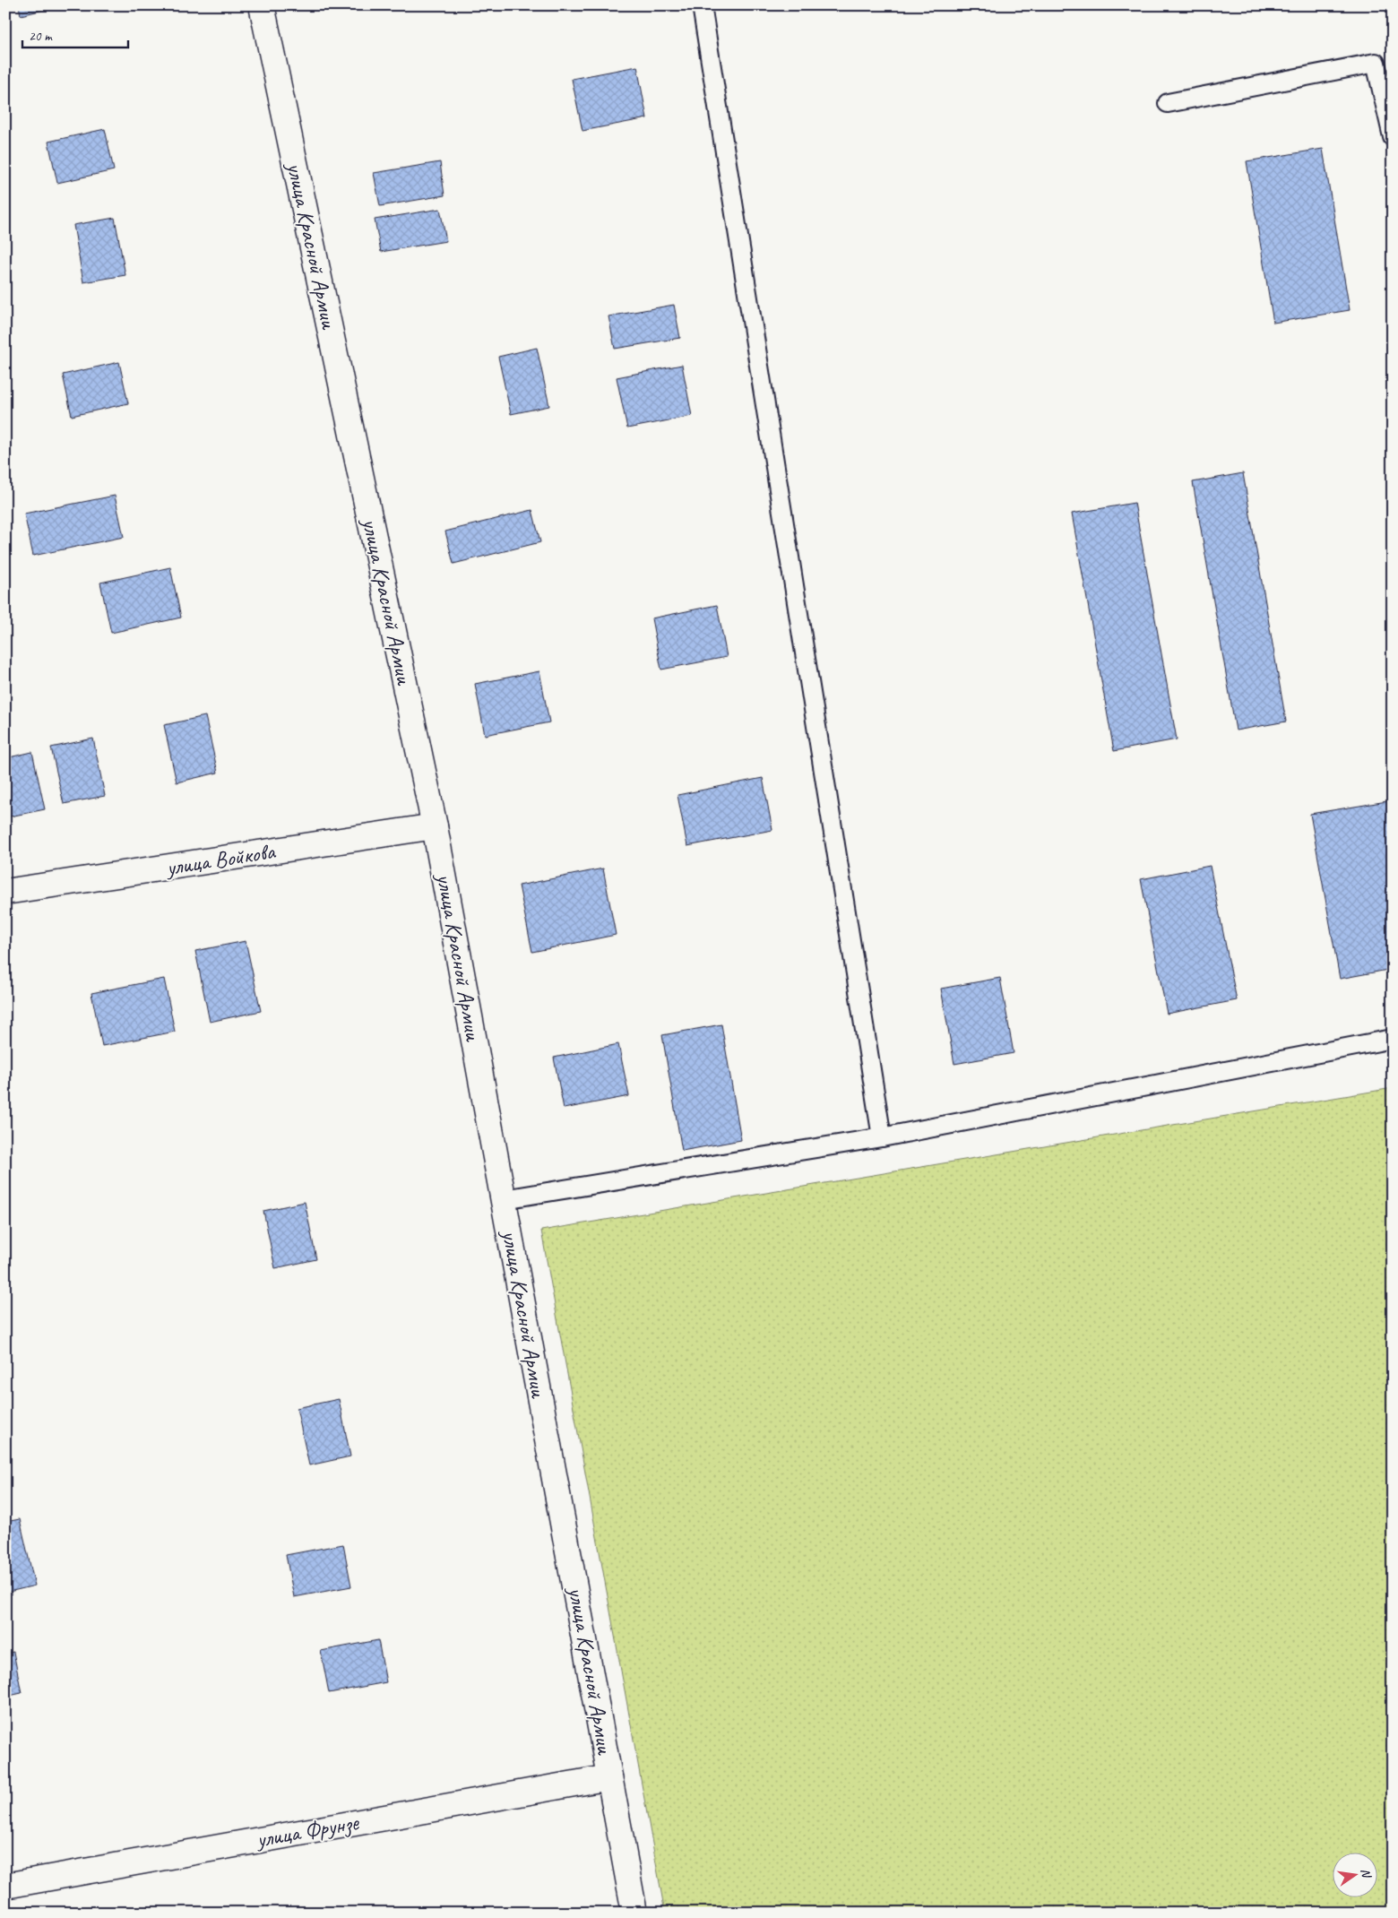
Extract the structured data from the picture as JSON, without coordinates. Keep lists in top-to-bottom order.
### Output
{
  "streets": {
    "street": ["улица Красной Армии", "улица Войкова", "улица Фрунзе"]
  },
  "crossings": [
    ["улица Красной Армии", "улица Войкова"],
    ["улица Красной Армии", "улица Фрунзе"]
  ],
  "scale_bar": "20 m",
  "north": "right"
}
